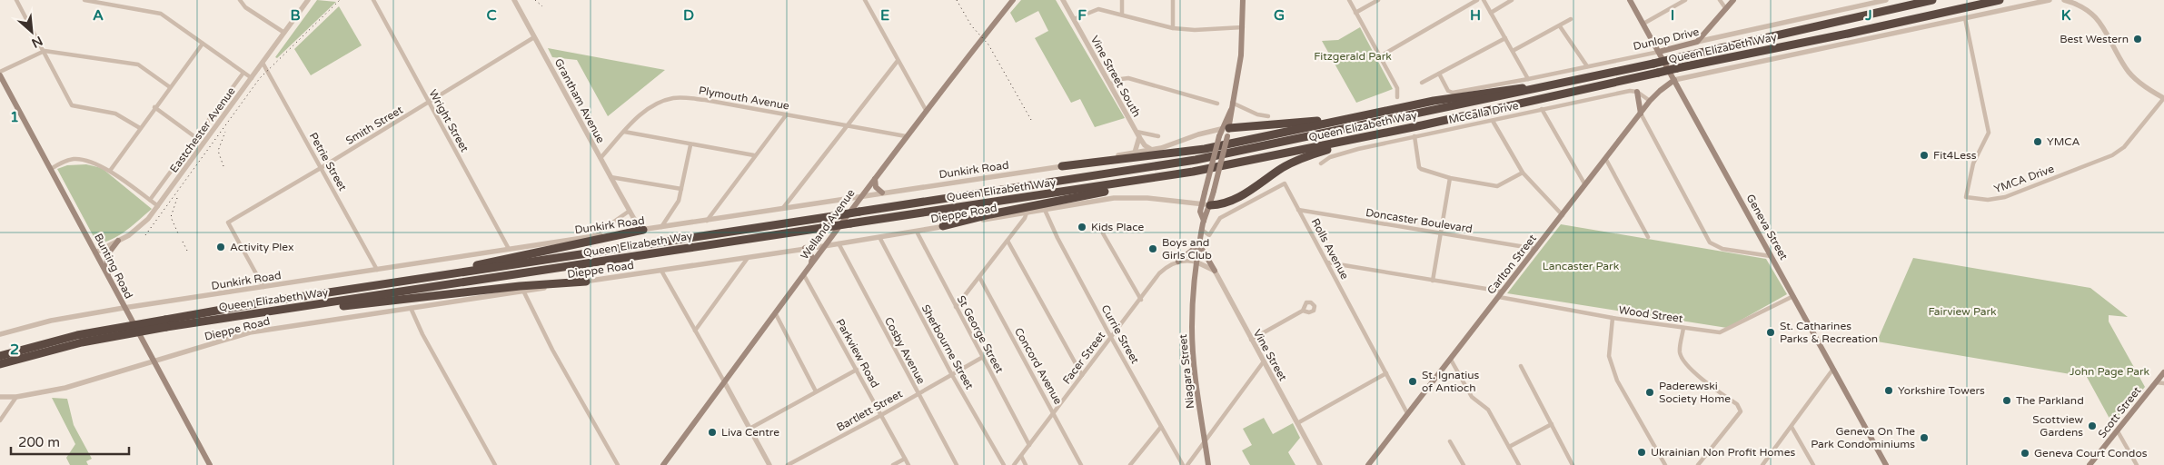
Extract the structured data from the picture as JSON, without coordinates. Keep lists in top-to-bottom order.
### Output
{
  "streets": {
    "highway": ["Queen Elizabeth Way"],
    "main road": [
      "Dunlop Drive",
      "Welland Avenue",
      "Geneva Street",
      "Carlton Street",
      "Bunting Road",
      "Niagara Street",
      "Scott Street"
    ],
    "street": [
      "Vine Street South",
      "Plymouth Avenue",
      "Grantham Avenue",
      "McCalla Drive",
      "Wright Street",
      "Smith Street",
      "Eastchester Avenue",
      "Petrie Street",
      "Dunkirk Road",
      "YMCA Drive",
      "Dieppe Road",
      "Doncaster Boulevard",
      "Rolls Avenue",
      "Wood Street",
      "St George Street",
      "Currie Street",
      "Sherbourne Street",
      "Cosby Avenue",
      "Parkview Road",
      "Vine Street",
      "Facer Street",
      "Concord Avenue",
      "Bartlett Street"
    ]
  },
  "crossings": [
    ["Dunlop Drive", "Geneva Street"],
    ["Vine Street South", "Dunkirk Road"],
    ["Plymouth Avenue", "Grantham Avenue"],
    ["Plymouth Avenue", "Welland Avenue"],
    ["Grantham Avenue", "Smith Street"],
    ["Grantham Avenue", "Dunkirk Road"],
    ["Wright Street", "Smith Street"],
    ["Wright Street", "Dunkirk Road"],
    ["Smith Street", "Petrie Street"],
    ["Smith Street", "Dunkirk Road"],
    ["Eastchester Avenue", "Petrie Street"],
    ["Eastchester Avenue", "Bunting Road"],
    ["Petrie Street", "Dunkirk Road"],
    ["Dunkirk Road", "Welland Avenue"],
    ["Dunkirk Road", "Bunting Road"],
    ["Dunkirk Road", "Niagara Street"],
    ["Dieppe Road", "Welland Avenue"],
    ["Dieppe Road", "Bunting Road"],
    ["Dieppe Road", "St George Street"],
    ["Dieppe Road", "Currie Street"],
    ["Dieppe Road", "Sherbourne Street"],
    ["Dieppe Road", "Cosby Avenue"],
    ["Dieppe Road", "Niagara Street"],
    ["Doncaster Boulevard", "Rolls Avenue"],
    ["Doncaster Boulevard", "Carlton Street"],
    ["Welland Avenue", "Parkview Road"],
    ["Geneva Street", "Carlton Street"],
    ["Geneva Street", "Wood Street"],
    ["Rolls Avenue", "Carlton Street"],
    ["Rolls Avenue", "Niagara Street"],
    ["Carlton Street", "Wood Street"],
    ["St George Street", "Facer Street"],
    ["St George Street", "Bartlett Street"],
    ["Currie Street", "Facer Street"],
    ["Sherbourne Street", "Bartlett Street"],
    ["Cosby Avenue", "Bartlett Street"],
    ["Parkview Road", "Bartlett Street"],
    ["Facer Street", "Concord Avenue"]
  ],
  "parks": [
    "Fitzgerald Park",
    "Lancaster Park",
    "Fairview Park",
    "John Page Park"
  ],
  "places": [
    "Best Western",
    "YMCA",
    "Fit4Less",
    "Kids Place",
    "Activity Plex",
    "Boys and Girls Club",
    "St. Catharines Parks & Recreation",
    "St. Ignatius of Antioch",
    "Yorkshire Towers",
    "Paderewski Society Home",
    "The Parkland",
    "Scottview Gardens",
    "Liva Centre",
    "Geneva On The Park Condominiums",
    "Ukrainian Non Profit Homes",
    "Geneva Court Condos"
  ],
  "scale_bar": "200 m",
  "north": "bottom right",
  "grid": {
    "columns": [
      "A",
      "B",
      "C",
      "D",
      "E",
      "F",
      "G",
      "H",
      "I",
      "J",
      "K"
    ],
    "rows": ["1", "2"]
  }
}
